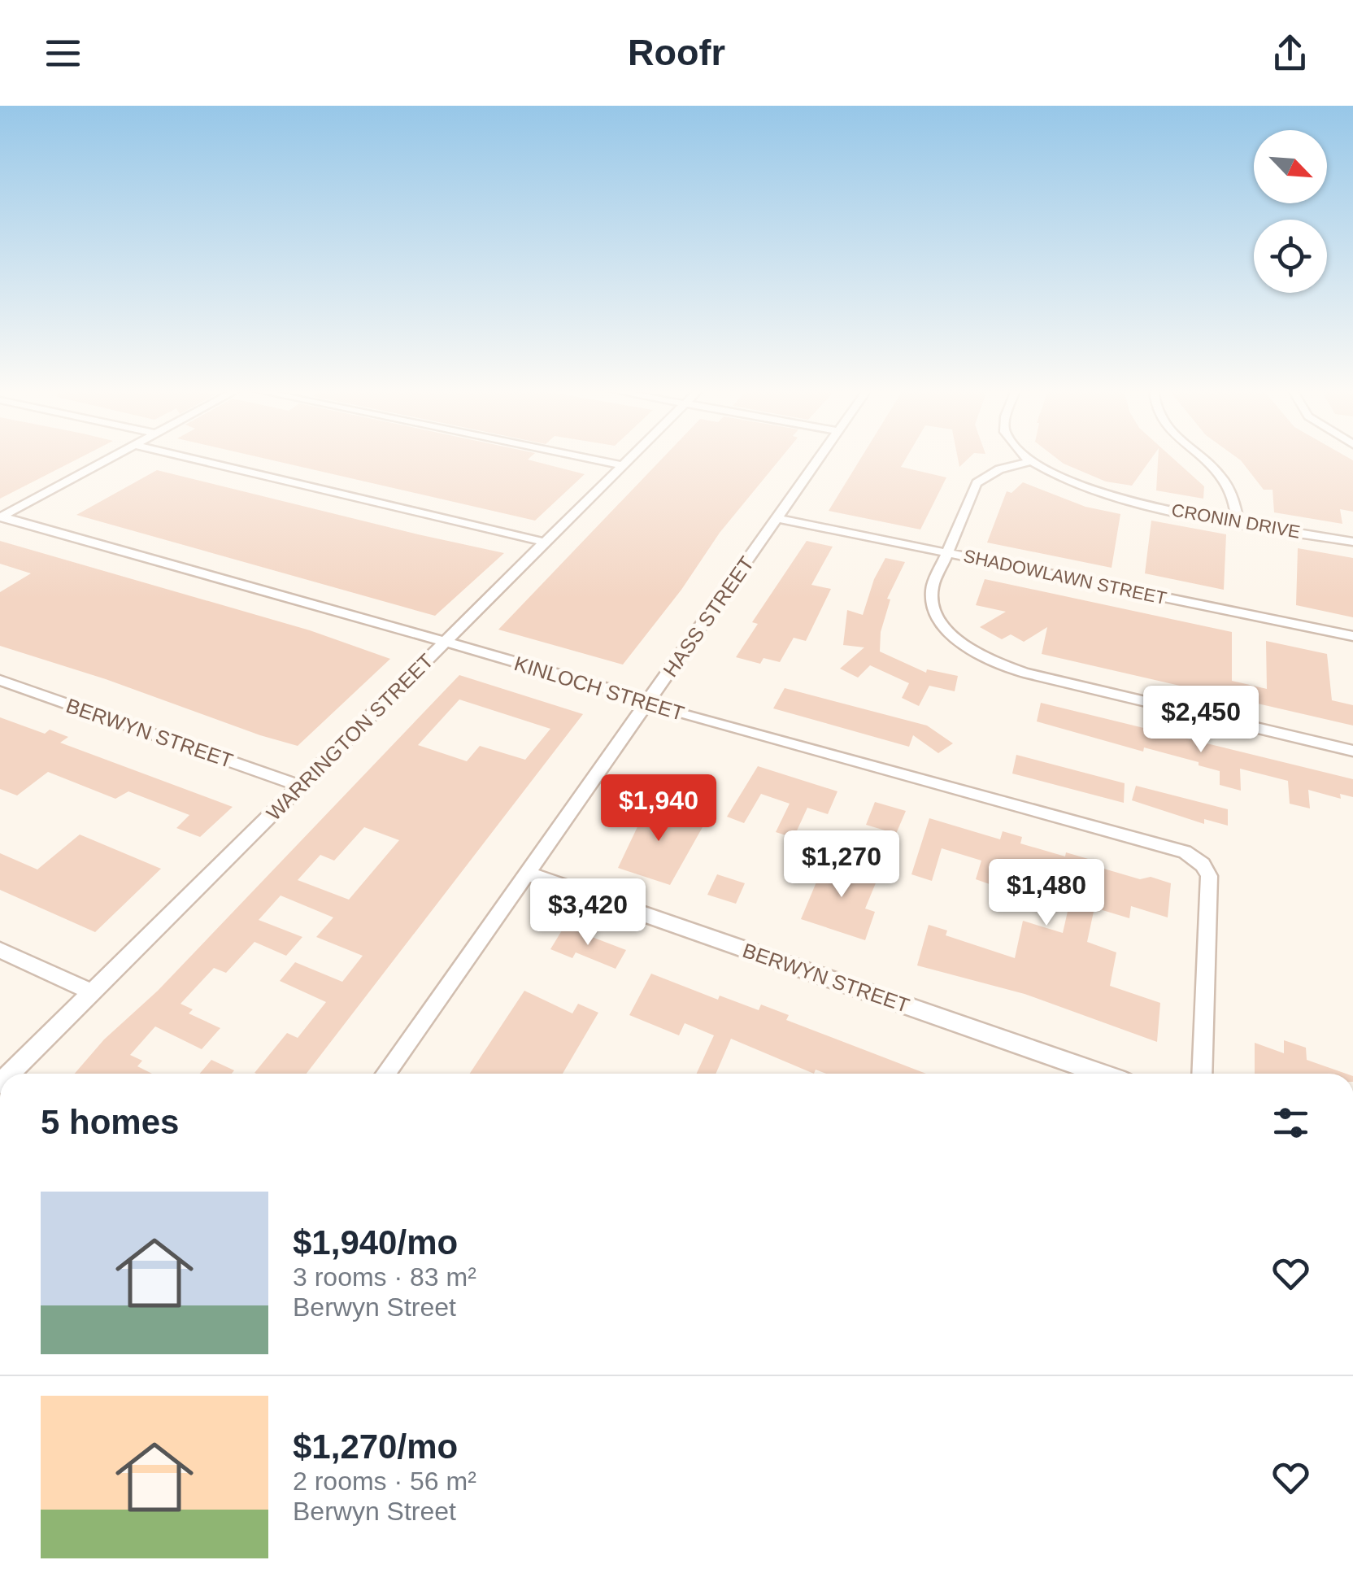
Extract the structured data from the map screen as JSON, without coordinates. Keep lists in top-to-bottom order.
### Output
{
  "streets": {
    "street": [
      "CRONIN DRIVE",
      "SHADOWLAWN STREET",
      "HASS STREET",
      "KINLOCH STREET",
      "BERWYN STREET",
      "WARRINGTON STREET"
    ]
  },
  "crossings": [
    ["SHADOWLAWN STREET", "HASS STREET"],
    ["HASS STREET", "KINLOCH STREET"],
    ["HASS STREET", "BERWYN STREET"],
    ["KINLOCH STREET", "WARRINGTON STREET"],
    ["BERWYN STREET", "WARRINGTON STREET"]
  ],
  "north": "bottom right",
  "page": {
    "header": "Roofr",
    "price": [
      "$2,450",
      "$1,940",
      "$1,270",
      "$1,480",
      "$3,420"
    ],
    "heading": "5 homes",
    "list": [
      {
        "name": "$1,940/mo",
        "note": "3 rooms · 83 m² · Berwyn Street"
      },
      {
        "name": "$1,270/mo",
        "note": "2 rooms · 56 m² · Berwyn Street"
      }
    ]
  }
}
